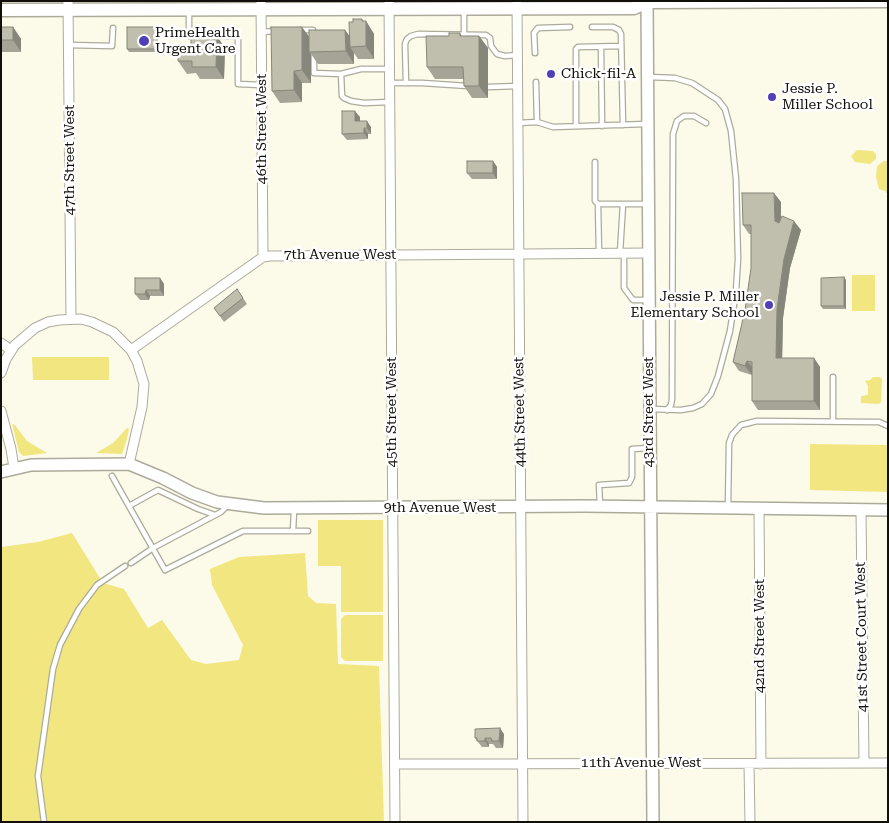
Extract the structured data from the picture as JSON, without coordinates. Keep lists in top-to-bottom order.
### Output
{
  "streets": {
    "street": [
      "46th Street West",
      "47th Street West",
      "7th Avenue West",
      "45th Street West",
      "44th Street West",
      "43rd Street West",
      "9th Avenue West",
      "42nd Street West",
      "41st Street Court West",
      "11th Avenue West"
    ]
  },
  "crossings": [
    ["46th Street West", "7th Avenue West"],
    ["7th Avenue West", "45th Street West"],
    ["7th Avenue West", "44th Street West"],
    ["7th Avenue West", "43rd Street West"],
    ["45th Street West", "9th Avenue West"],
    ["45th Street West", "11th Avenue West"],
    ["44th Street West", "9th Avenue West"],
    ["44th Street West", "11th Avenue West"],
    ["43rd Street West", "9th Avenue West"],
    ["43rd Street West", "11th Avenue West"],
    ["9th Avenue West", "42nd Street West"],
    ["9th Avenue West", "41st Street Court West"],
    ["42nd Street West", "11th Avenue West"],
    ["41st Street Court West", "11th Avenue West"]
  ],
  "places": [
    "PrimeHealth Urgent Care",
    "Chick-fil-A",
    "Jessie P. Miller School",
    "Jessie P. Miller Elementary School"
  ]
}
